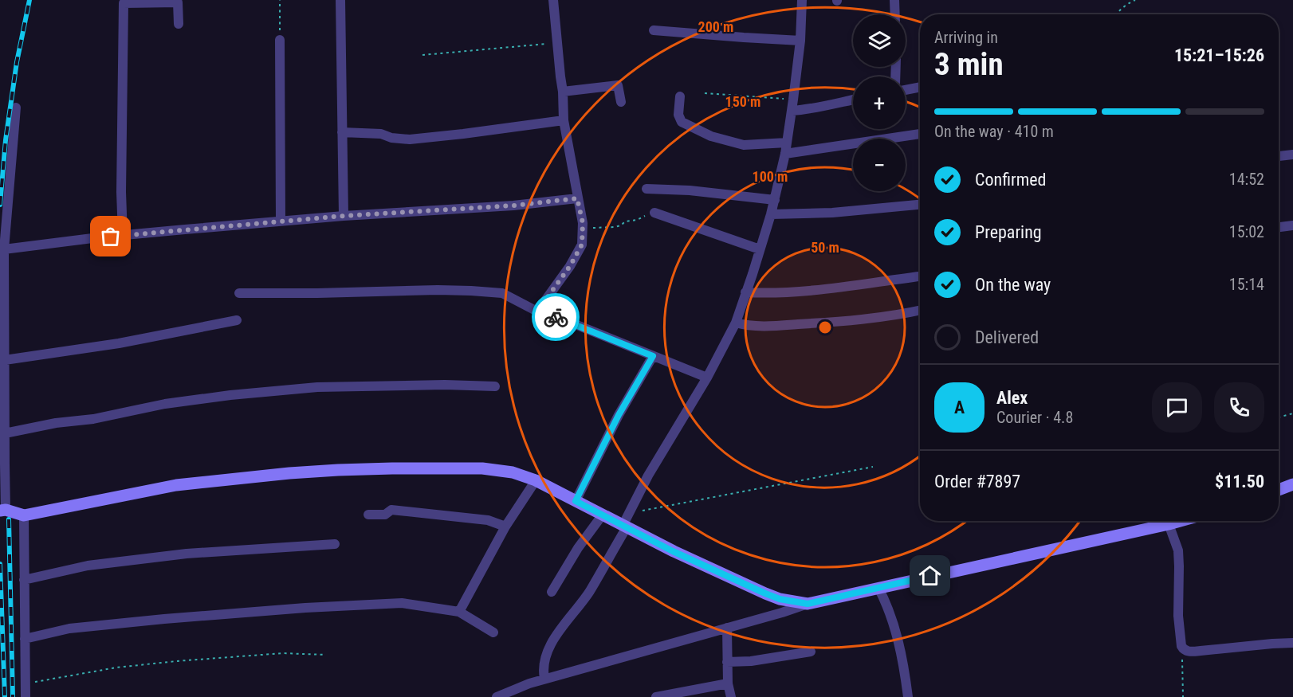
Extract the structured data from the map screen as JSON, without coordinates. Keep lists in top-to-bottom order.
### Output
{
  "page": {
    "map_buttons": ["+", "−"],
    "heading": ["3 min", "Arriving in", "15:21–15:26"],
    "panel": [
      "Alex",
      "Courier · 4.8",
      "Order #7897",
      "$11.50"
    ],
    "bar": "On the way · 410 m",
    "list": [
      ["Confirmed", "14:52"],
      ["Preparing", "15:02"],
      ["On the way", "15:14"],
      "Delivered"
    ],
    "round": "A"
  },
  "rings": [
    "200 m",
    "150 m",
    "100 m",
    "50 m"
  ]
}
